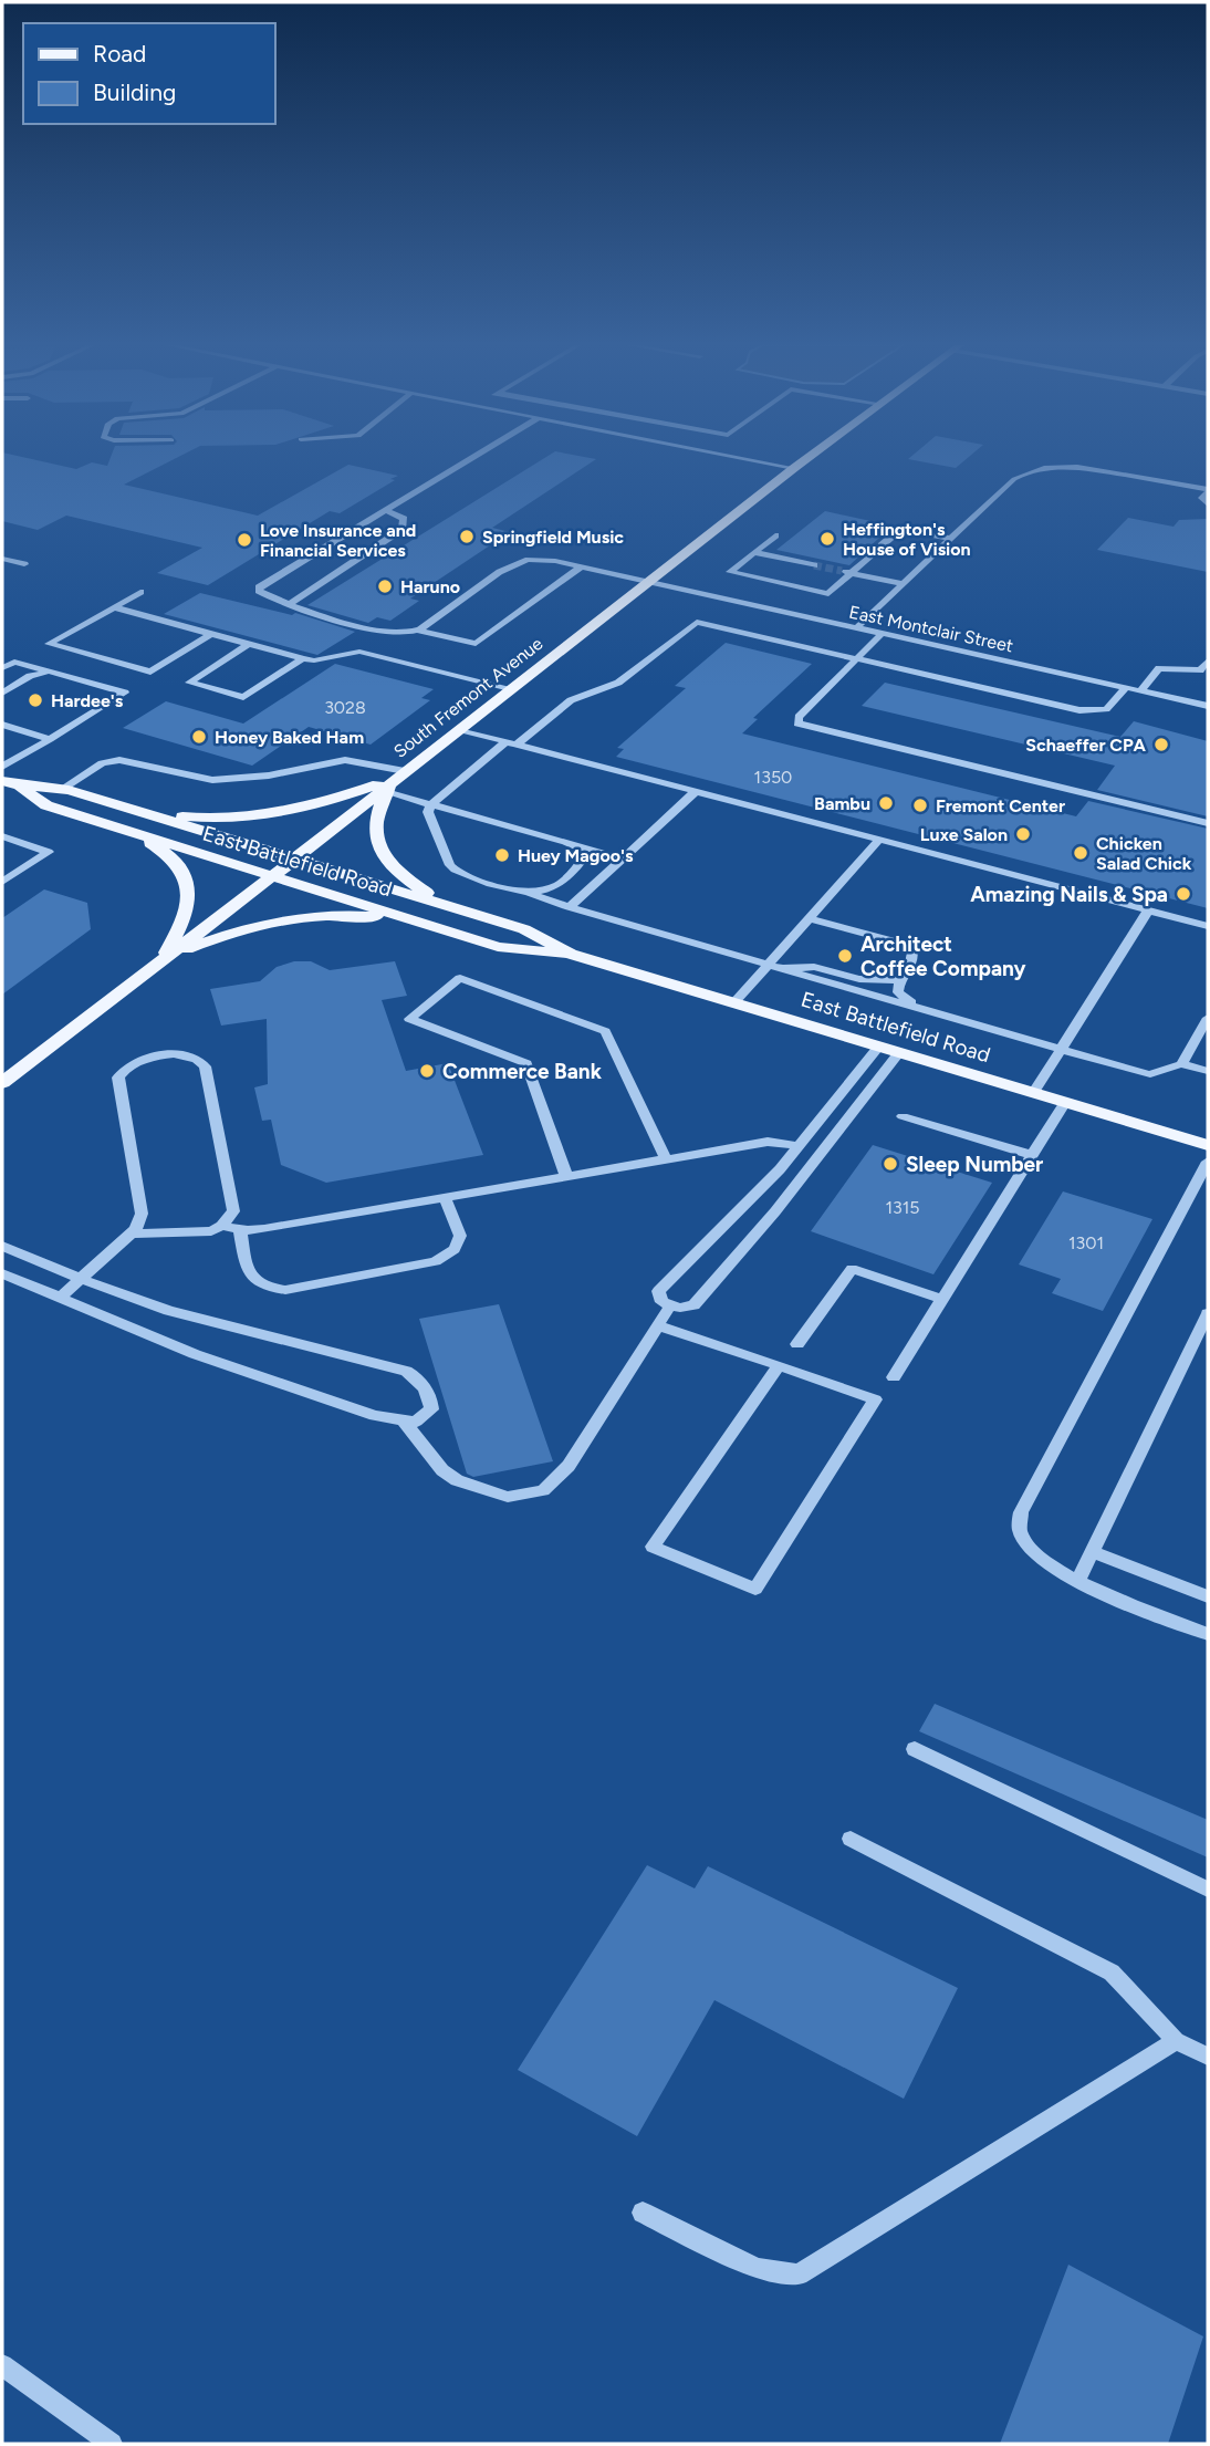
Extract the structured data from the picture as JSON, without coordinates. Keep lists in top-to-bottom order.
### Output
{
  "streets": {
    "main road": ["South Fremont Avenue", "East Battlefield Road"],
    "street": ["East Montclair Street"]
  },
  "crossings": [
    ["East Montclair Street", "South Fremont Avenue"],
    ["South Fremont Avenue", "East Battlefield Road"]
  ],
  "places": [
    "Springfield Music",
    "Heffington's House of Vision",
    "Love Insurance and Financial Services",
    "Haruno",
    "Hardee's",
    "Honey Baked Ham",
    "Schaeffer CPA",
    "Bambu",
    "Fremont Center",
    "Luxe Salon",
    "Chicken Salad Chick",
    "Huey Magoo's",
    "Amazing Nails & Spa",
    "Architect Coffee Company",
    "Commerce Bank",
    "Sleep Number"
  ],
  "house_numbers": [
    "3028",
    "1350",
    "1315",
    "1301"
  ],
  "legend": ["Road", "Building"]
}
